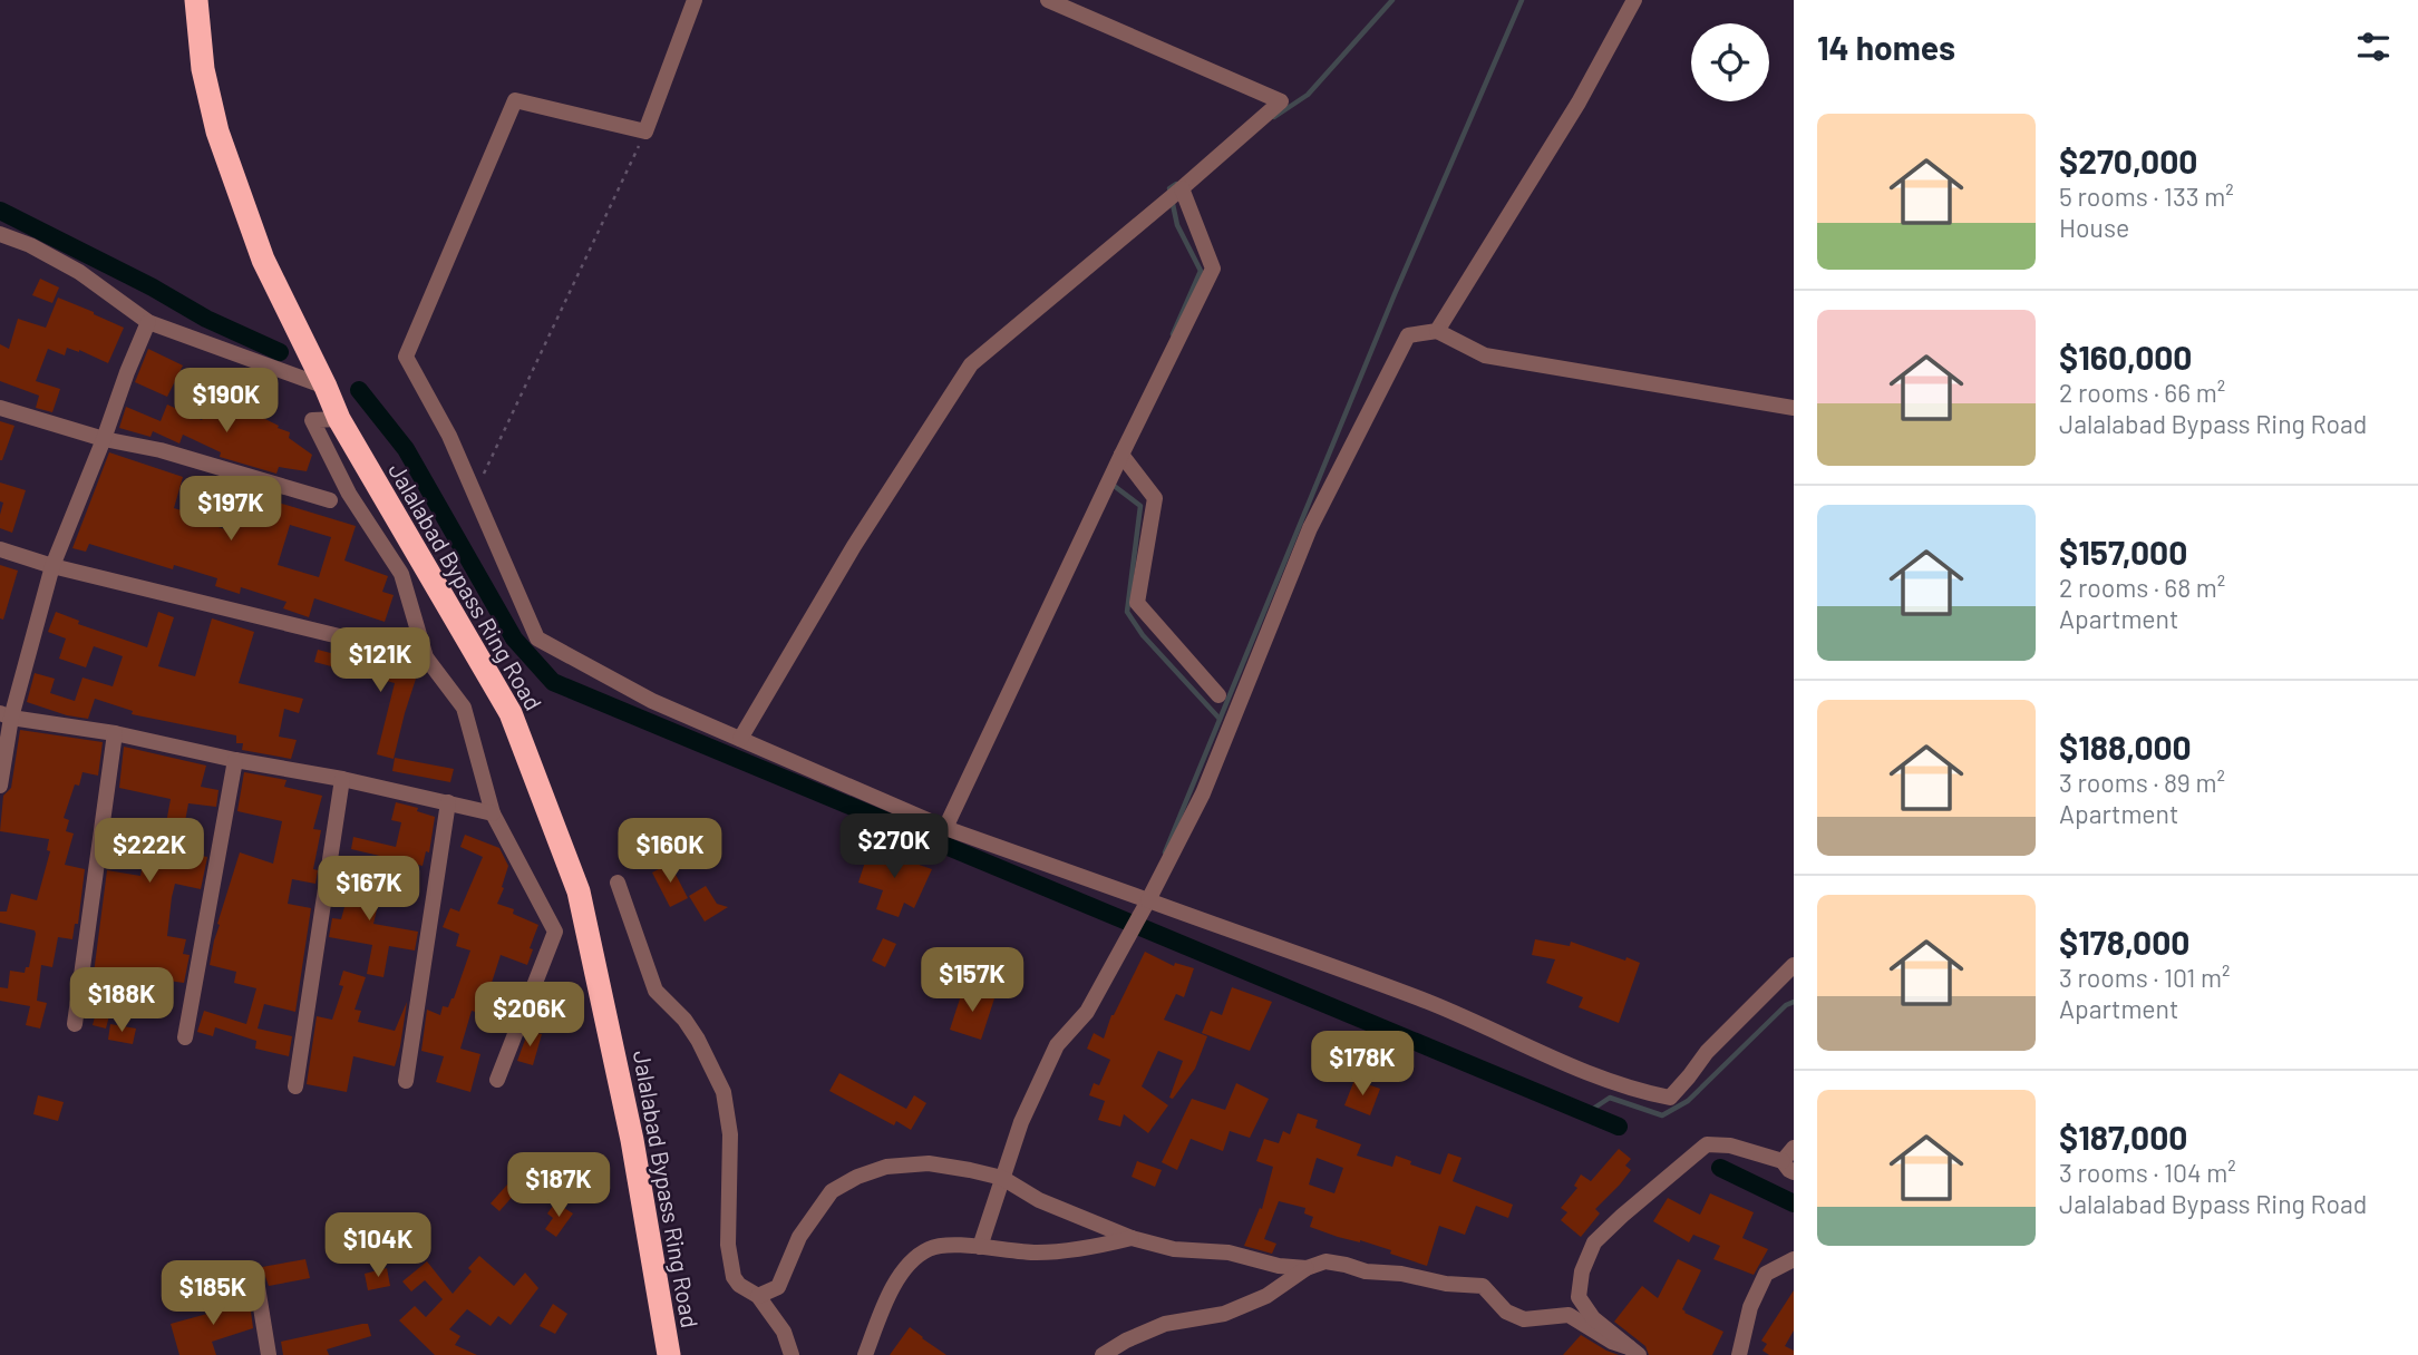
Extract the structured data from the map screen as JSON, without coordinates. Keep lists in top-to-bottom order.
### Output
{
  "streets": {
    "highway": ["Jalalabad Bypass Ring Road"]
  },
  "page": {
    "heading": "14 homes",
    "list": [
      {
        "name": "$270,000",
        "note": "5 rooms · 133 m² · House"
      },
      {
        "name": "$160,000",
        "note": "2 rooms · 66 m² · Jalalabad Bypass Ring Road"
      },
      {
        "name": "$157,000",
        "note": "2 rooms · 68 m² · Apartment"
      },
      {
        "name": "$188,000",
        "note": "3 rooms · 89 m² · Apartment"
      },
      {
        "name": "$178,000",
        "note": "3 rooms · 101 m² · Apartment"
      },
      {
        "name": "$187,000",
        "note": "3 rooms · 104 m² · Jalalabad Bypass Ring Road"
      }
    ],
    "price": [
      "$190K",
      "$197K",
      "$121K",
      "$270K",
      "$222K",
      "$160K",
      "$167K",
      "$157K",
      "$188K",
      "$206K",
      "$178K",
      "$187K",
      "$104K",
      "$185K"
    ]
  }
}
